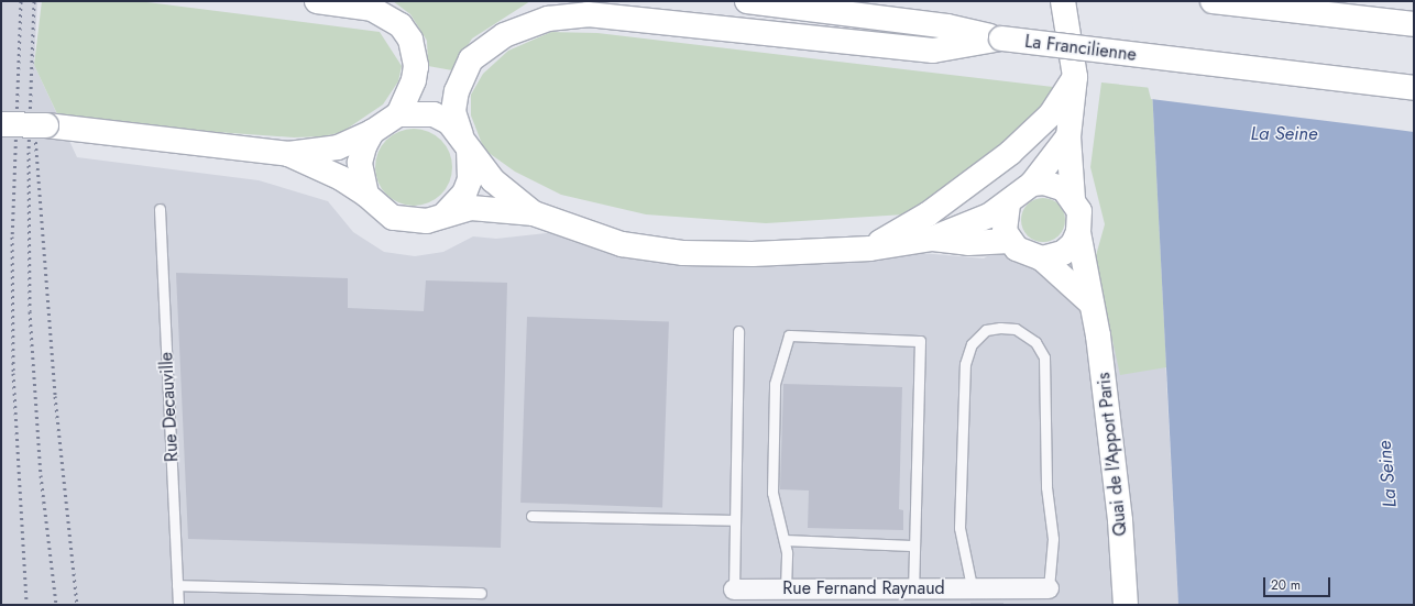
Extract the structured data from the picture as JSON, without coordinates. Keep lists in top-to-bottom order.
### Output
{
  "streets": {
    "main road": ["La Francilienne", "Quai de l'Apport Paris"],
    "street": ["Rue Fernand Raynaud"],
    "lane": ["Rue Decauville"]
  },
  "water": ["La Seine"],
  "scale_bar": "20 m"
}
